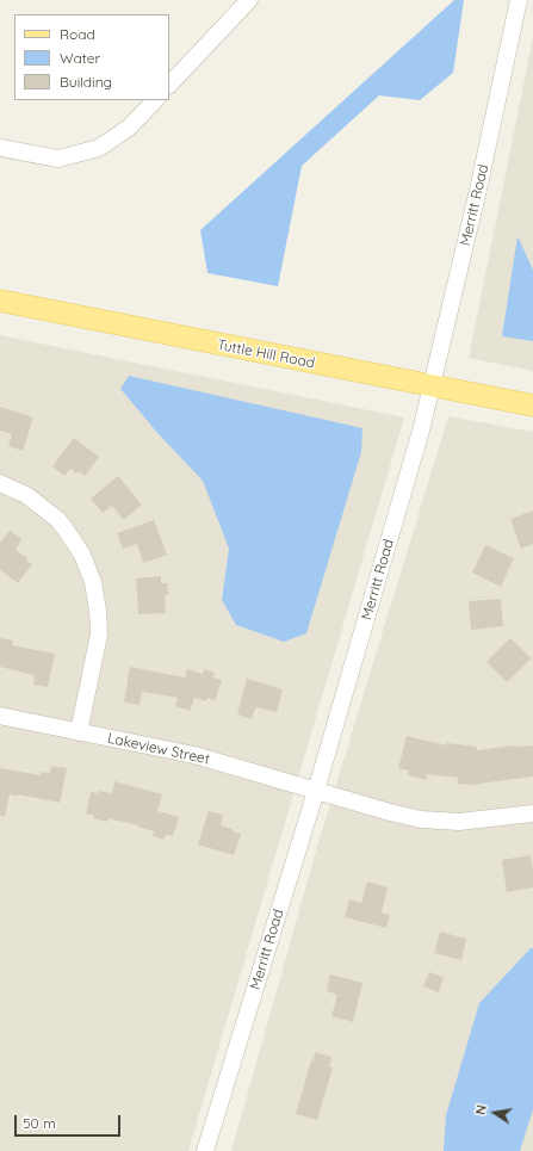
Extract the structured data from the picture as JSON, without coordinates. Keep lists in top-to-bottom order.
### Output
{
  "streets": {
    "main road": ["Tuttle Hill Road"],
    "street": ["Merritt Road", "Lakeview Street"]
  },
  "crossings": [
    ["Merritt Road", "Tuttle Hill Road"],
    ["Merritt Road", "Lakeview Street"]
  ],
  "legend": ["Road", "Water", "Building"],
  "scale_bar": "50 m",
  "north": "left"
}
